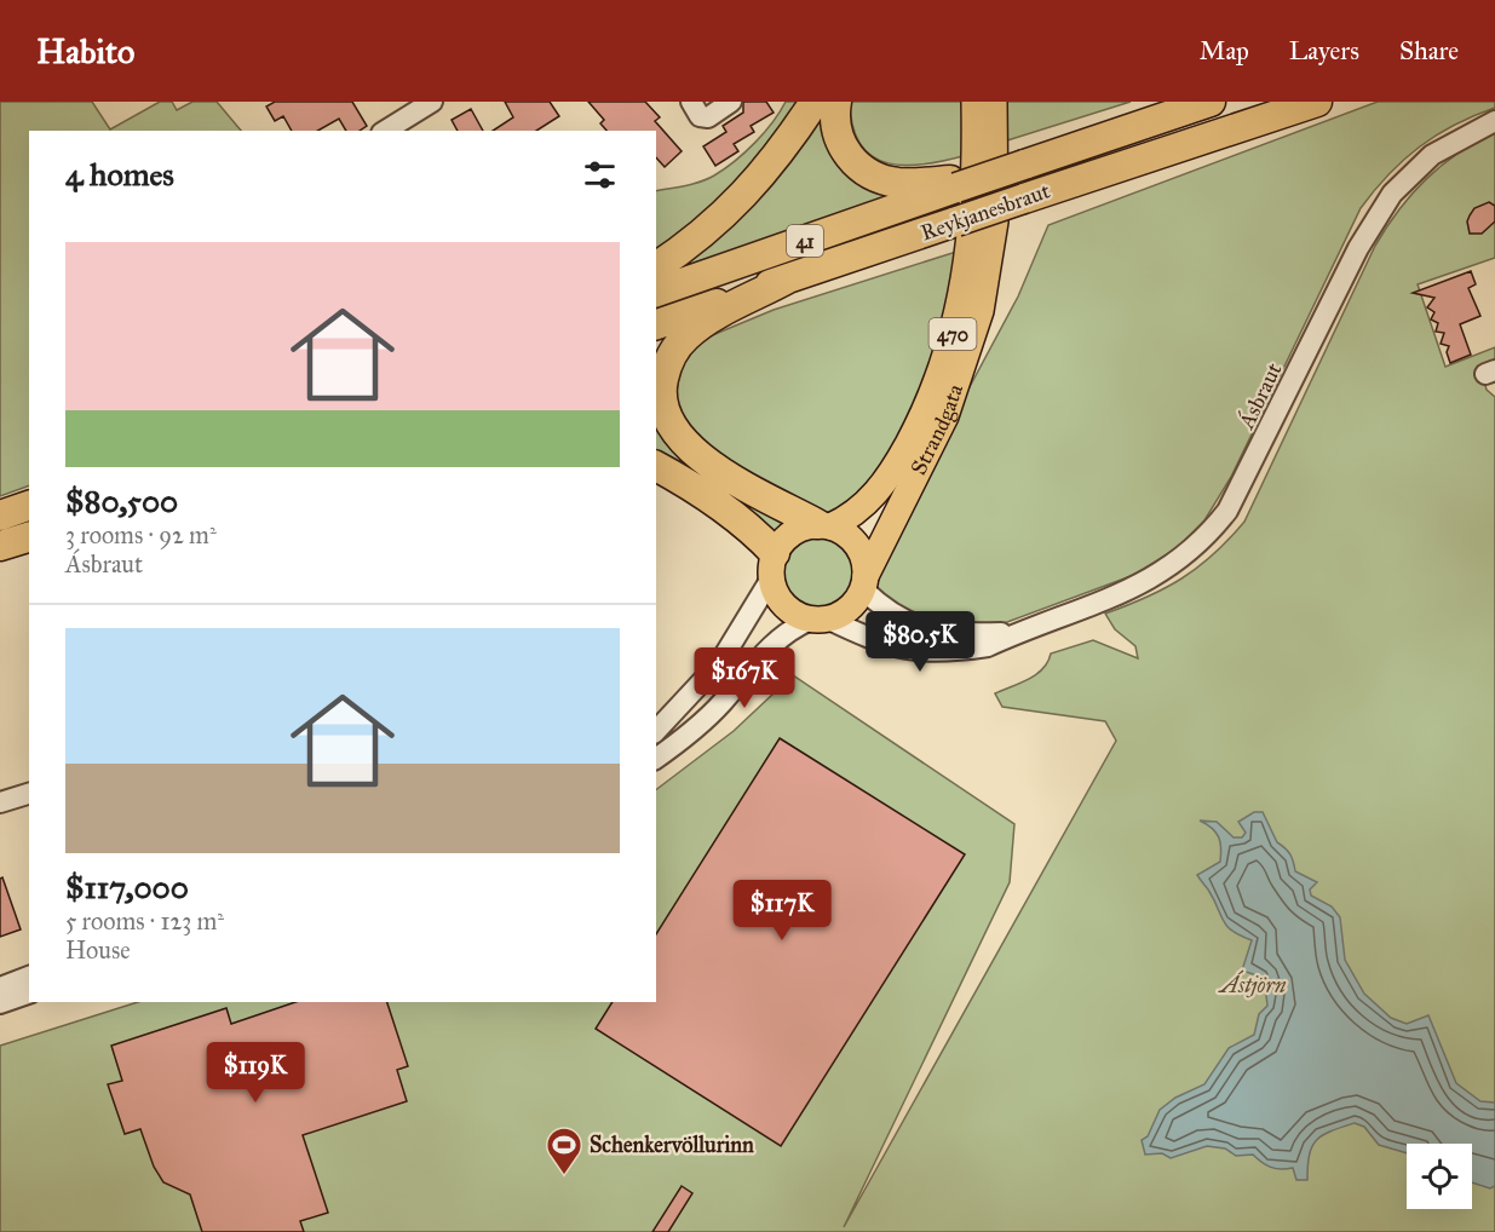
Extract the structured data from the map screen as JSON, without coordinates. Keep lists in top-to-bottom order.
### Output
{
  "streets": {
    "highway": ["Reykjanesbraut", "41"],
    "main road": ["470", "Strandgata"],
    "street": ["Ásbraut"]
  },
  "crossings": [
    ["470", "Ásbraut"],
    ["470", "Strandgata"],
    ["Ásbraut", "Strandgata"]
  ],
  "parks": ["Ástjörn"],
  "places": {
    "sports": ["Schenkervöllurinn"]
  },
  "page": {
    "header": "Habito",
    "nav": ["Map", "Layers", "Share"],
    "heading": "4 homes",
    "list": [
      {
        "name": "$80,500",
        "note": "3 rooms · 92 m² · Ásbraut"
      },
      {
        "name": "$117,000",
        "note": "5 rooms · 123 m² · House"
      }
    ],
    "price": [
      "$80.5K",
      "$167K",
      "$117K",
      "$119K"
    ]
  }
}
